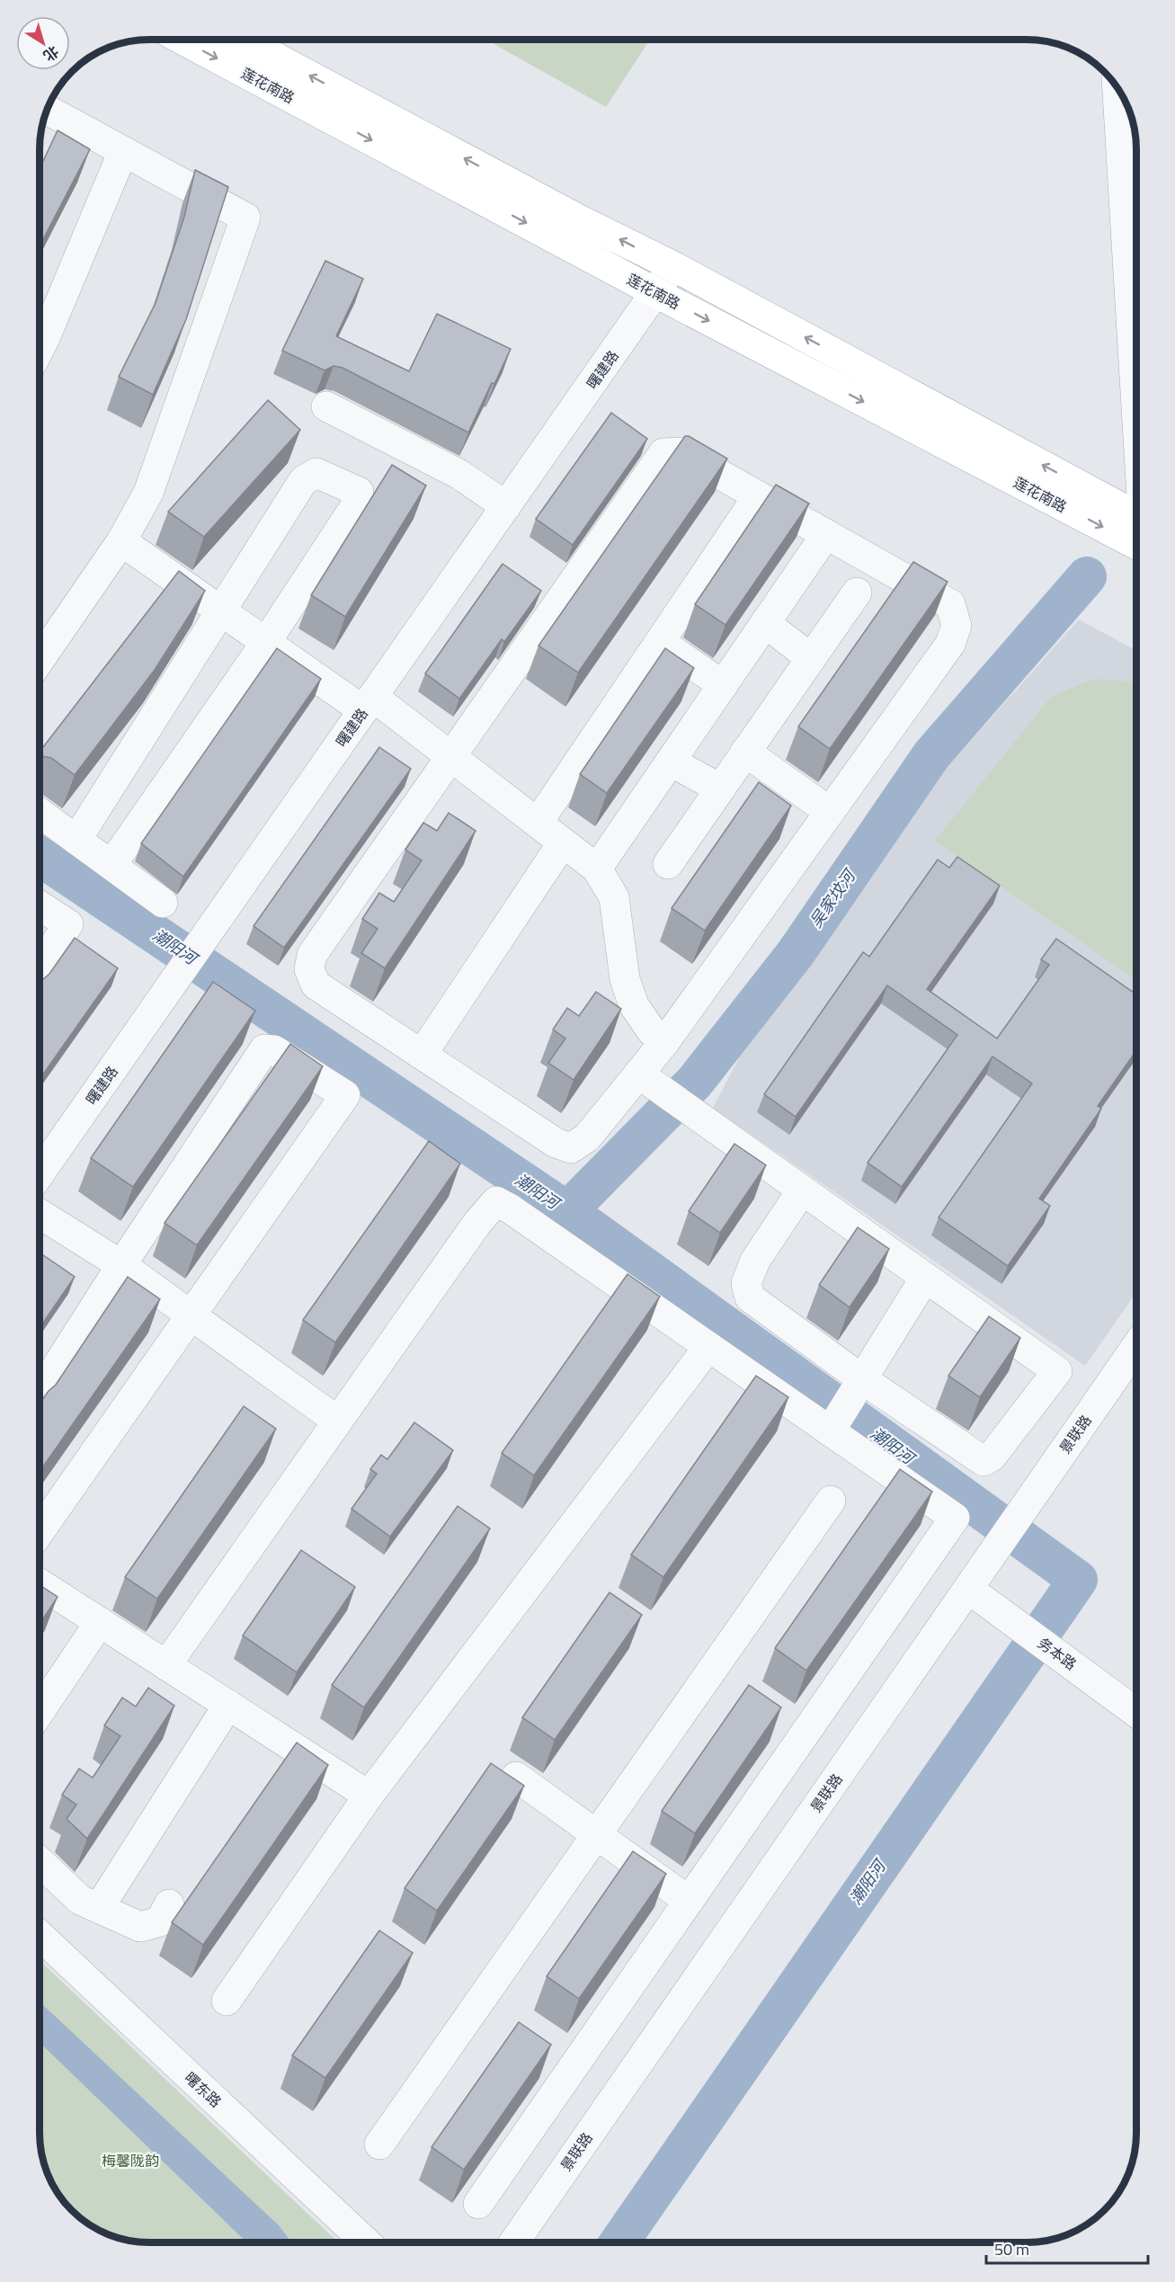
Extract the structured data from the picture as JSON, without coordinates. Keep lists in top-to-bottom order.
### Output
{
  "streets": {
    "main road": ["莲花南路"],
    "street": [
      "曙建路",
      "景联路",
      "务本路",
      "曙东路"
    ]
  },
  "crossings": [
    ["莲花南路", "曙建路"],
    ["景联路", "务本路"]
  ],
  "water": ["吴家坟河", "潮阳河"],
  "parks": ["梅馨陇韵"],
  "scale_bar": "50 m",
  "north": "bottom right"
}
